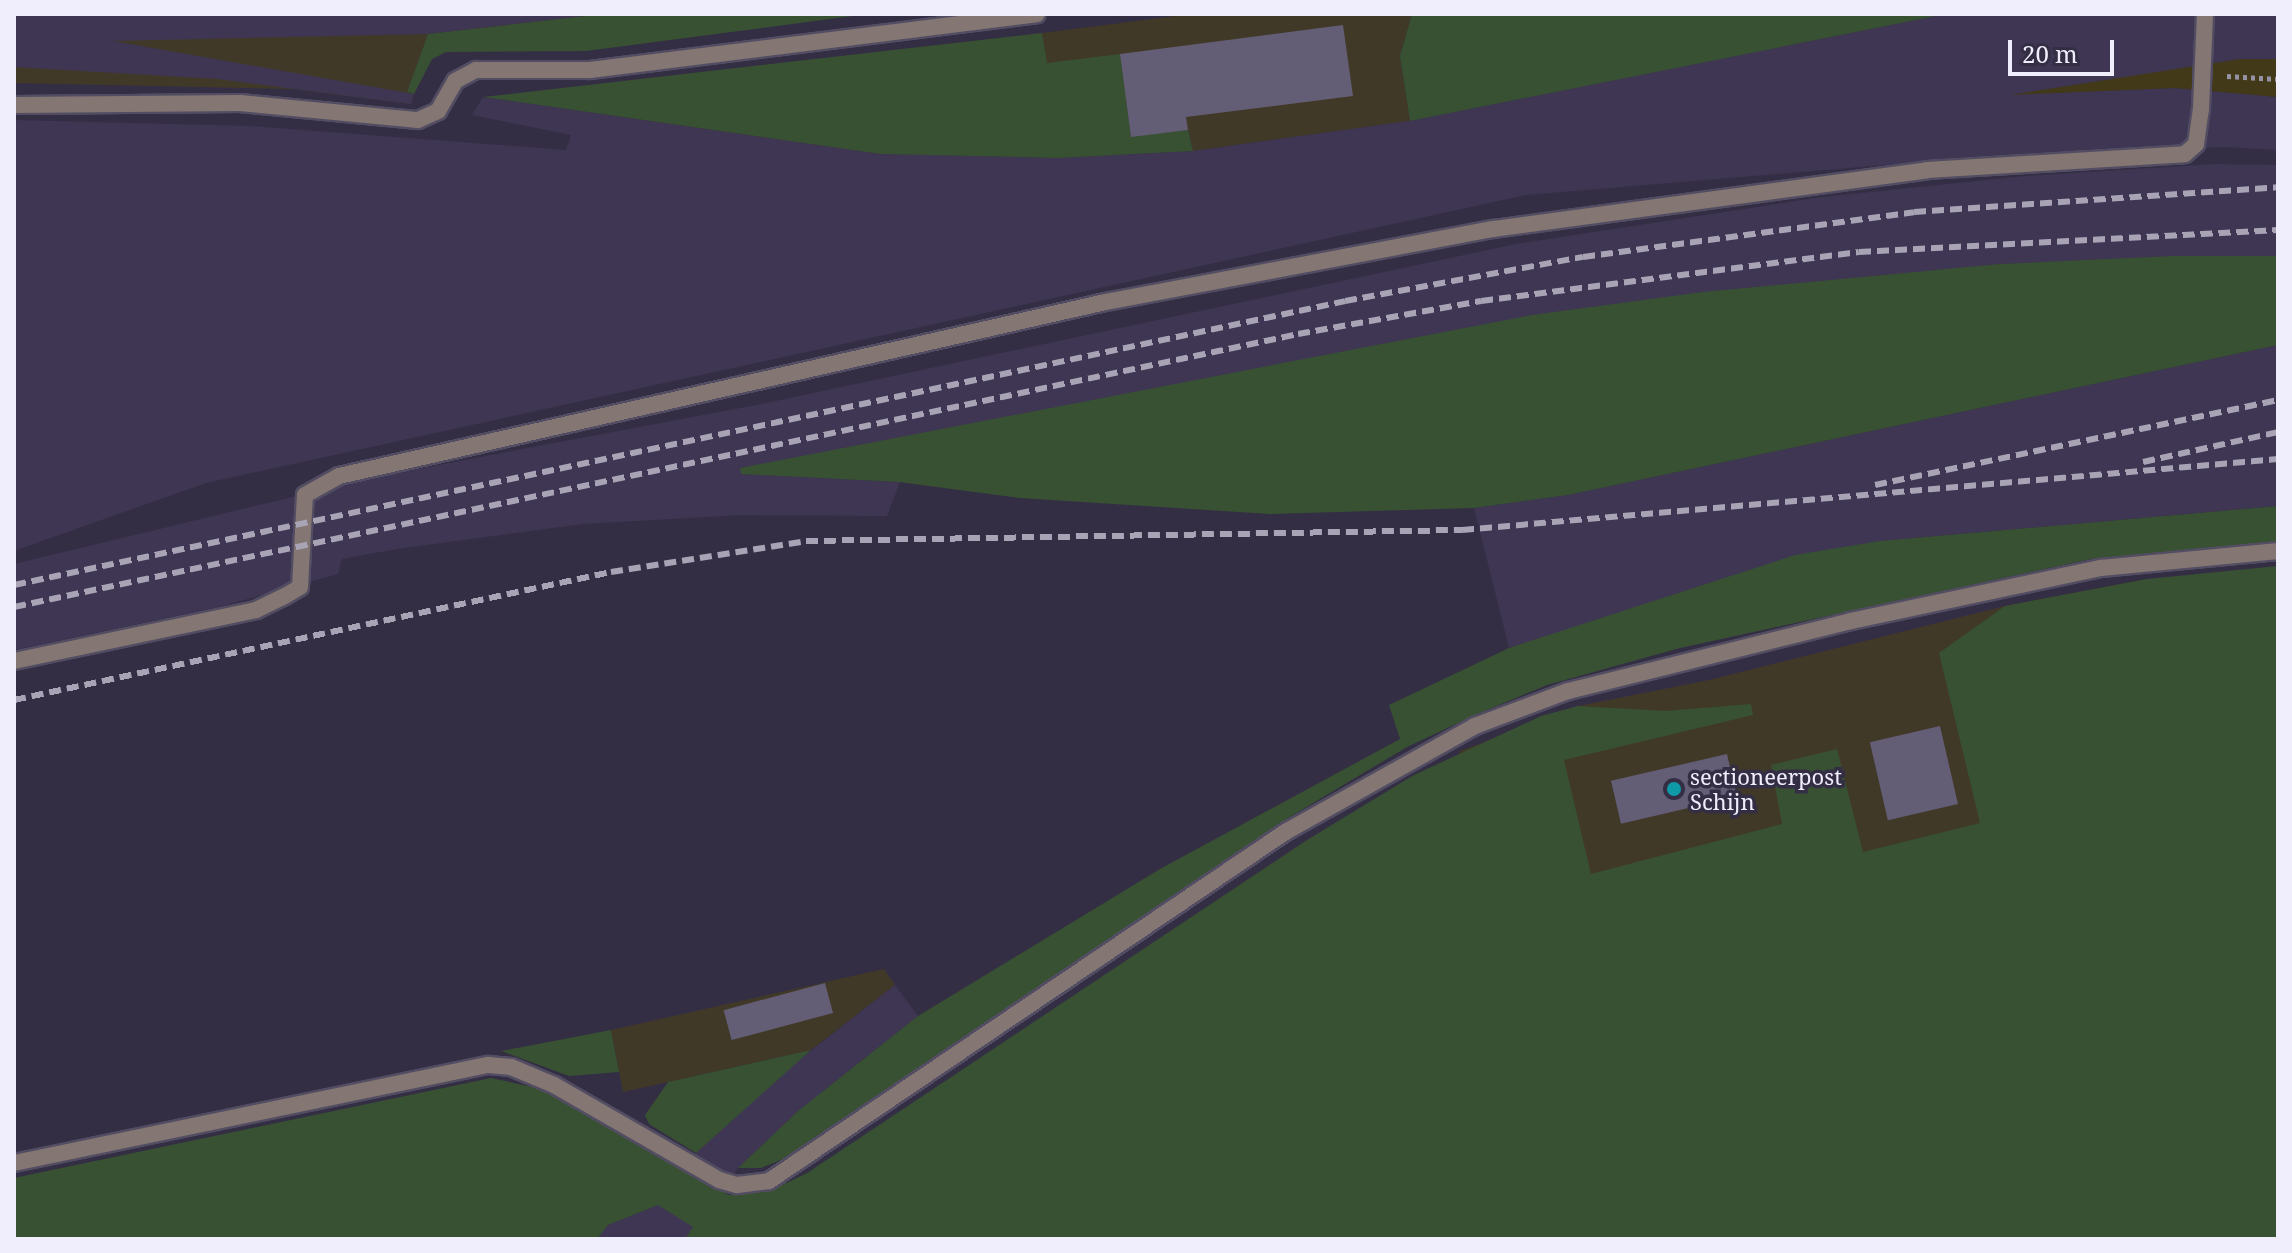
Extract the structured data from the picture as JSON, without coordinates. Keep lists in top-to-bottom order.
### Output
{
  "places": ["sectioneerpost Schijn"],
  "scale_bar": "20 m"
}
